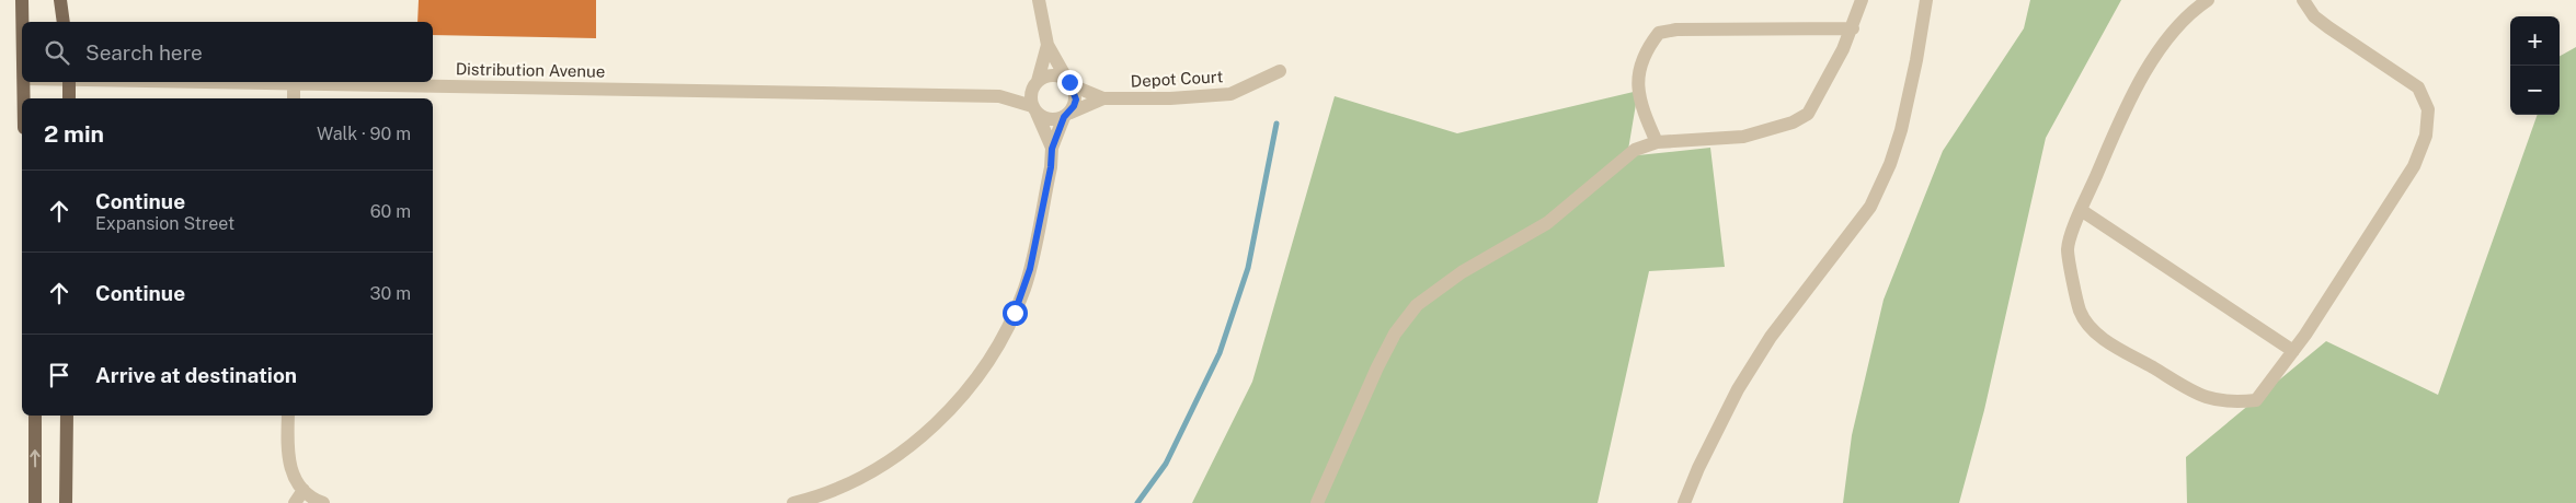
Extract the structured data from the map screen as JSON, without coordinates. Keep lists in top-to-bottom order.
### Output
{
  "streets": {
    "street": ["Distribution Avenue", "Depot Court"]
  },
  "page": {
    "map_buttons": ["+", "−"],
    "search": "Search here",
    "heading": ["2 min", "Walk · 90 m"],
    "list": [
      ["Continue", "Expansion Street", "60 m"],
      ["Continue", "30 m"],
      "Arrive at destination"
    ]
  }
}
